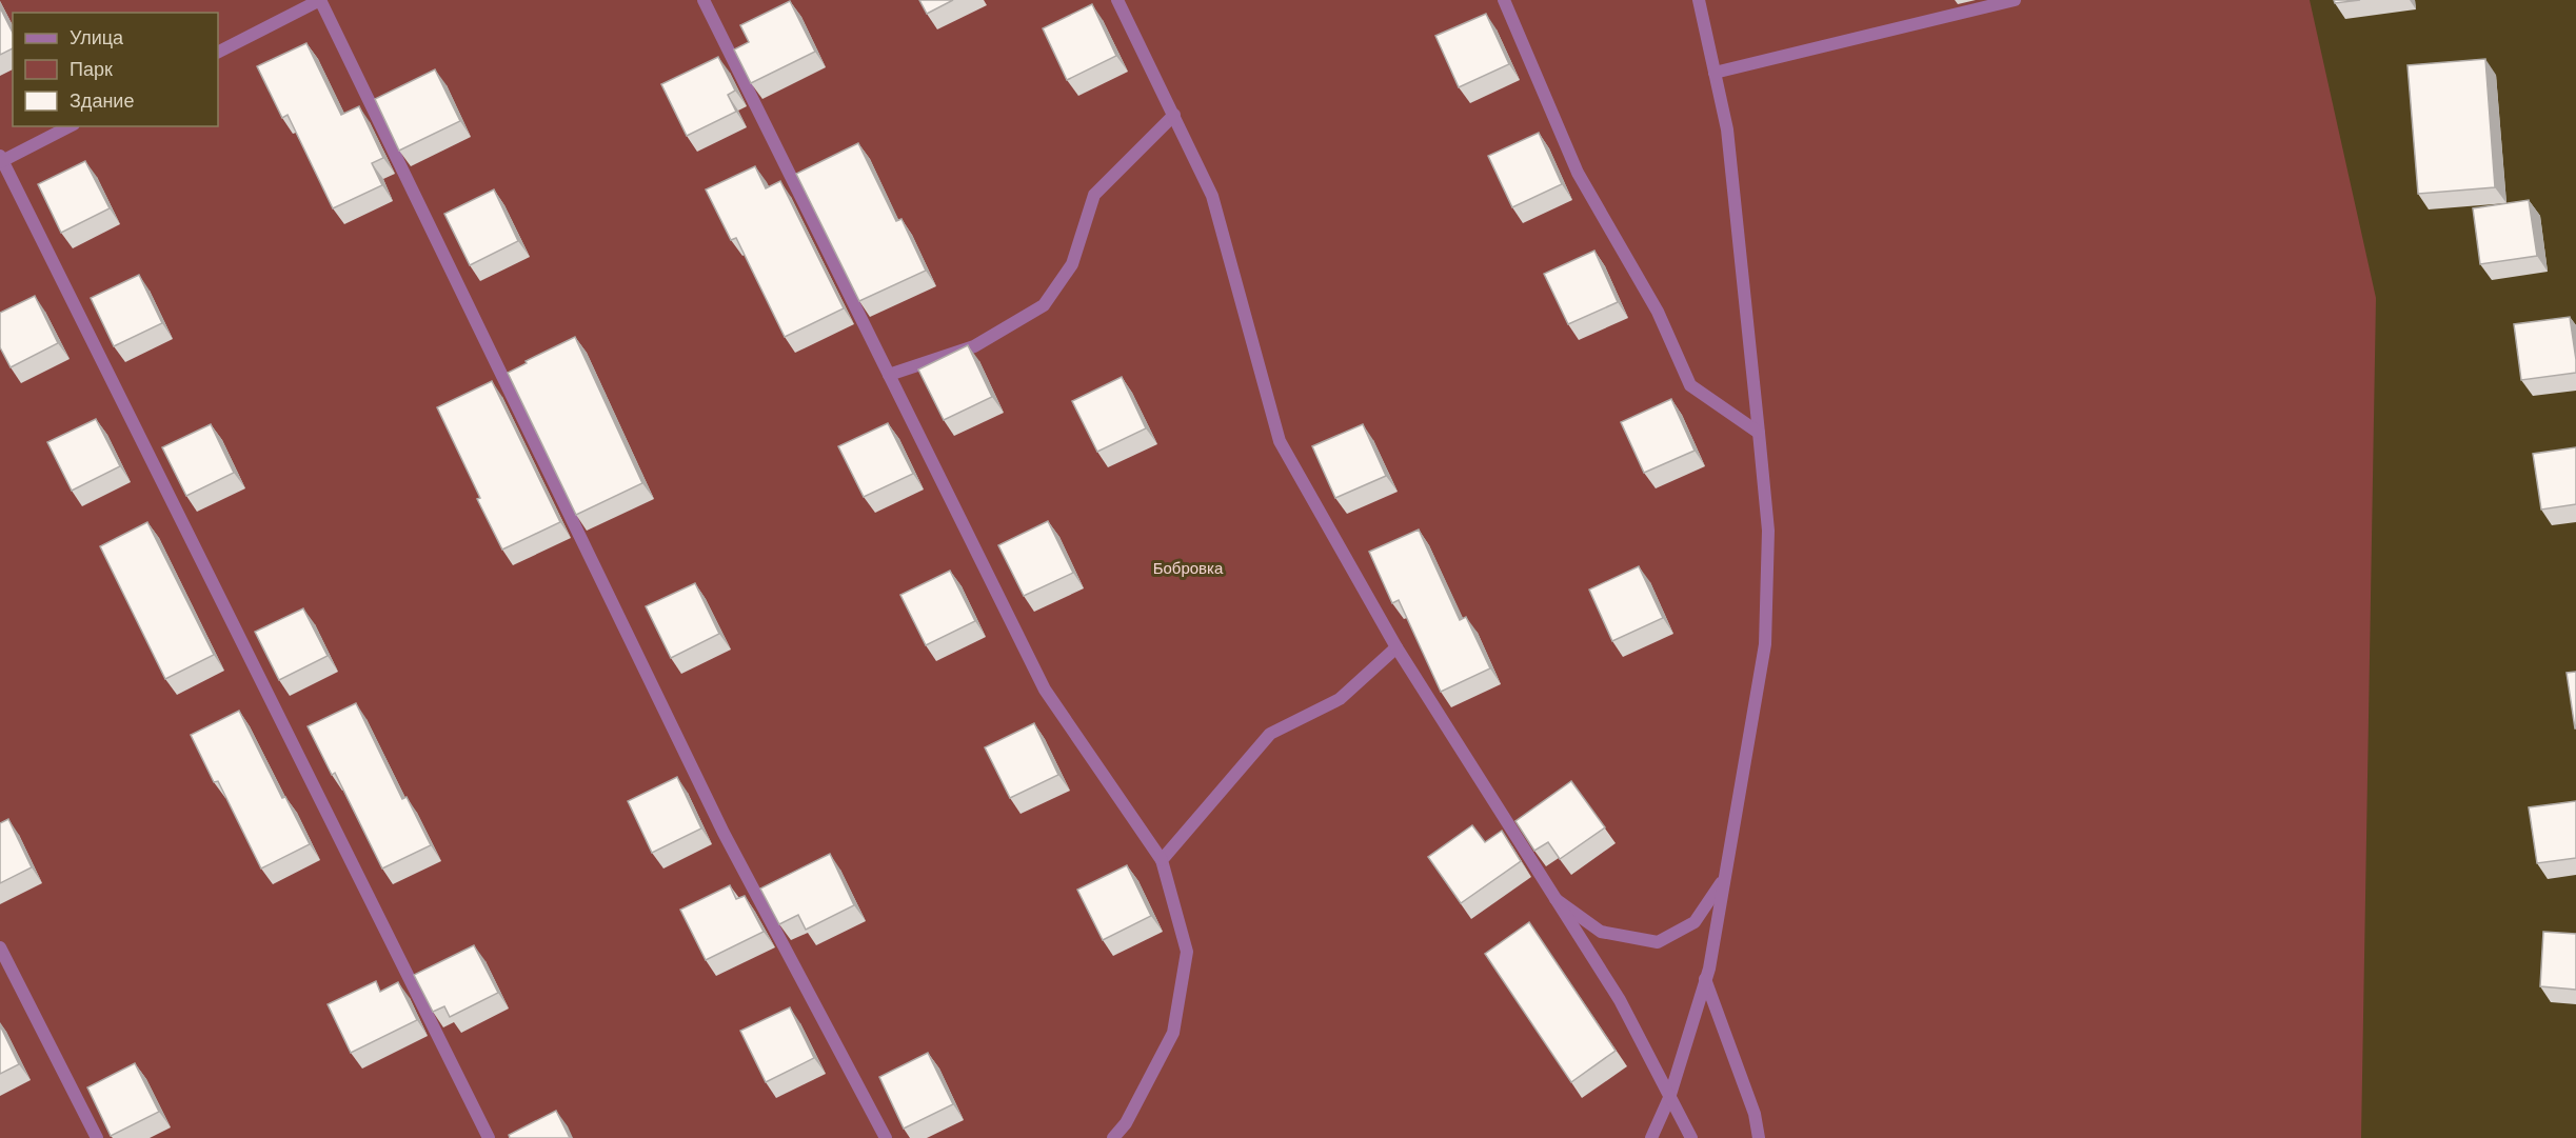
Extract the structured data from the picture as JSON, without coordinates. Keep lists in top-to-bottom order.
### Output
{
  "parks": ["Бобровка"],
  "legend": ["Улица", "Парк", "Здание"]
}
